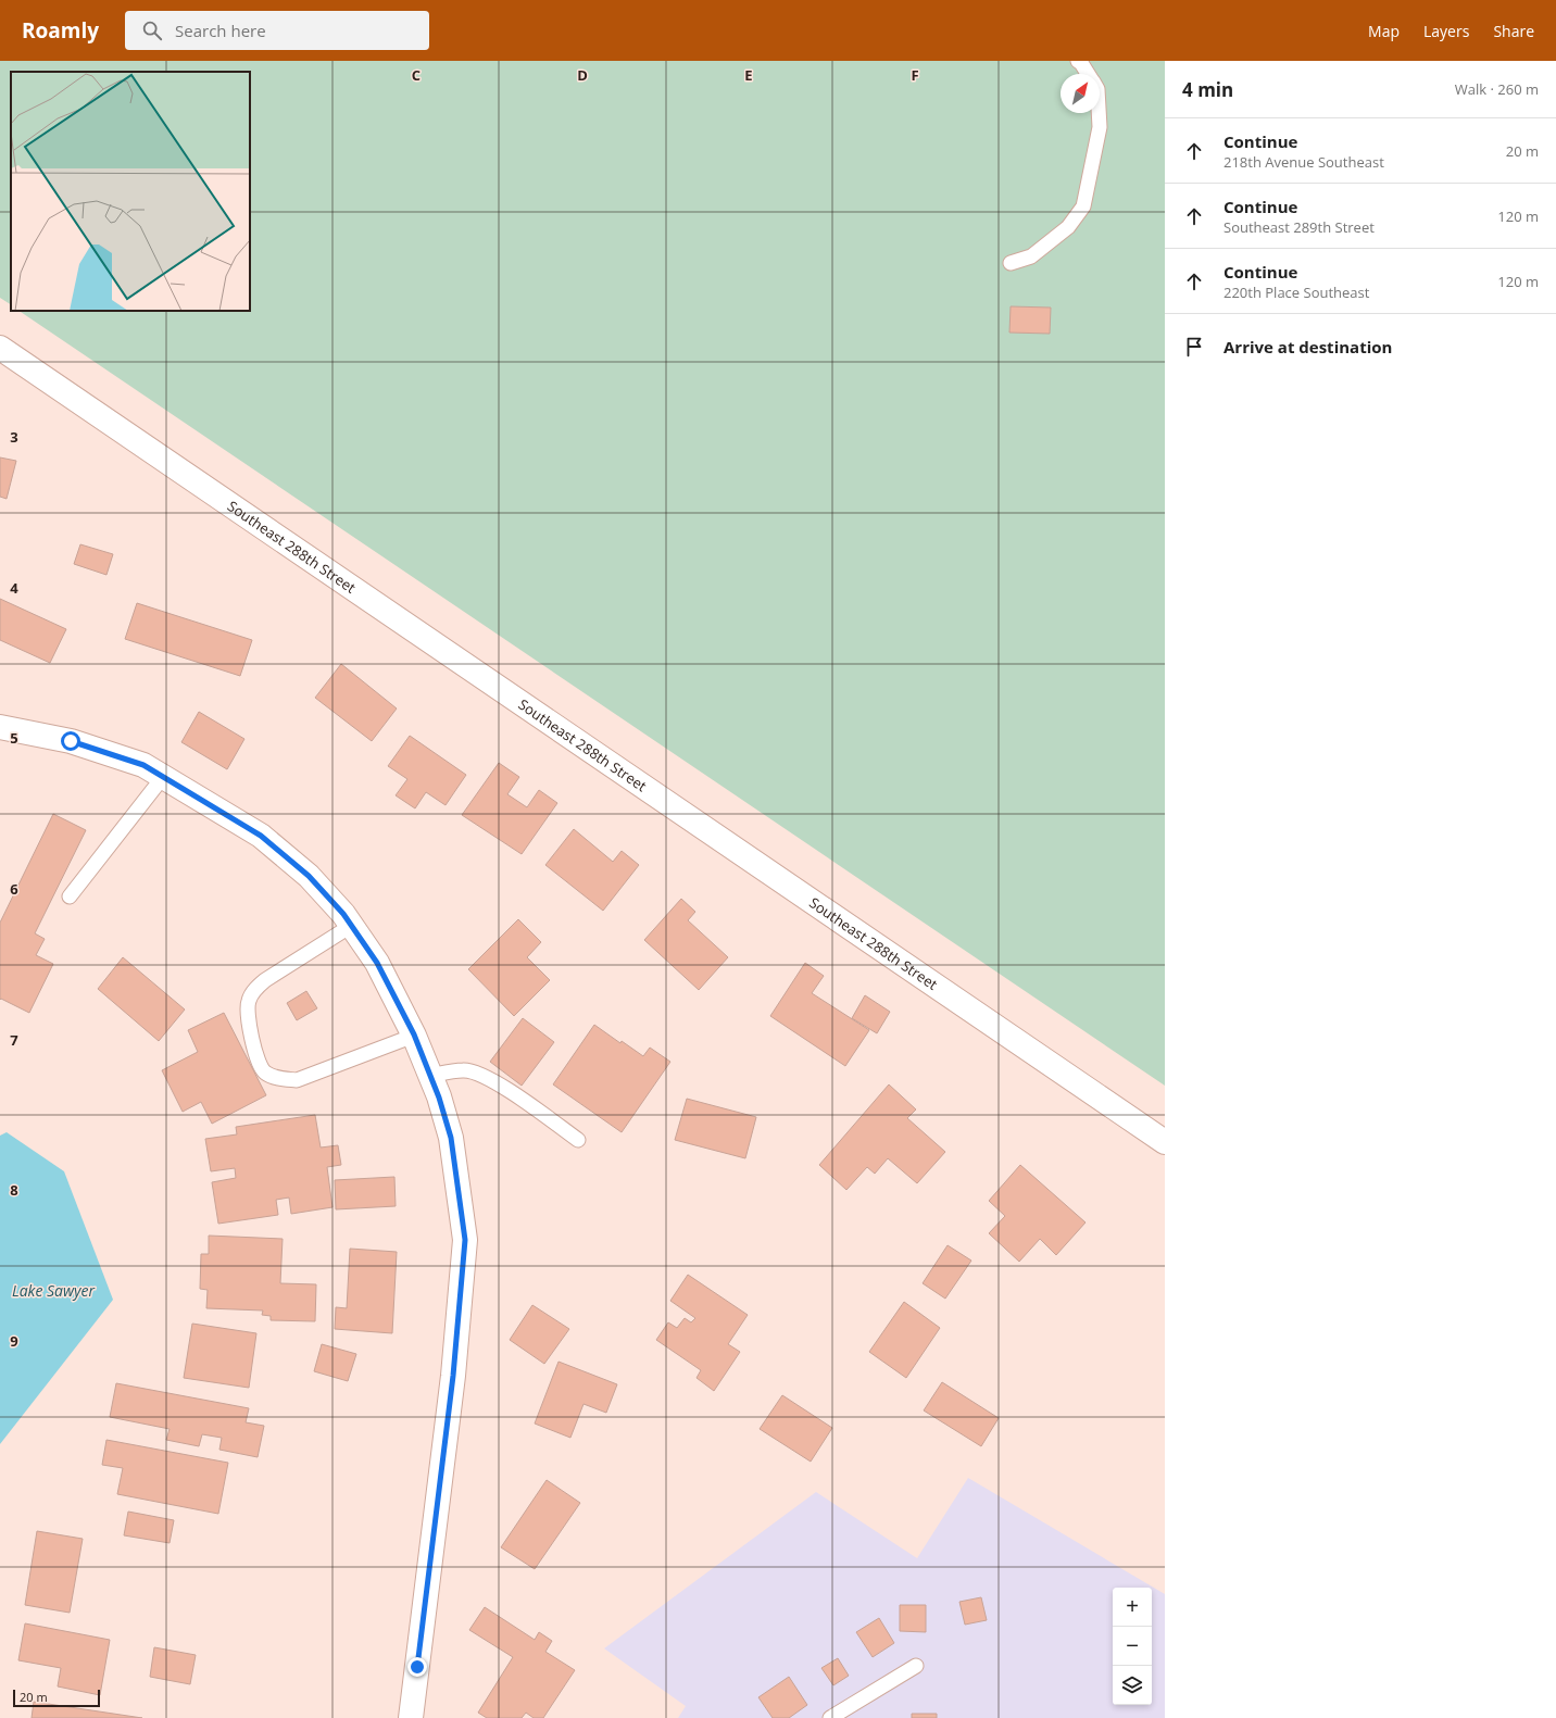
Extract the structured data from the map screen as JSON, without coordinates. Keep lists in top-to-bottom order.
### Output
{
  "streets": {
    "street": ["Southeast 288th Street"]
  },
  "water": ["Lake Sawyer"],
  "scale_bar": "20 m",
  "north": "top right",
  "page": {
    "header": "Roamly",
    "search": "Search here",
    "nav": ["Map", "Layers", "Share"],
    "heading": ["4 min", "Walk · 260 m"],
    "list": [
      ["Continue", "218th Avenue Southeast", "20 m"],
      ["Continue", "Southeast 289th Street", "120 m"],
      ["Continue", "220th Place Southeast", "120 m"],
      "Arrive at destination"
    ],
    "map_buttons": ["+", "−"],
    "scale": "20 m"
  },
  "grid": {
    "columns": [
      "C",
      "D",
      "E",
      "F"
    ],
    "rows": [
      "3",
      "4",
      "5",
      "6",
      "7",
      "8",
      "9"
    ]
  }
}
